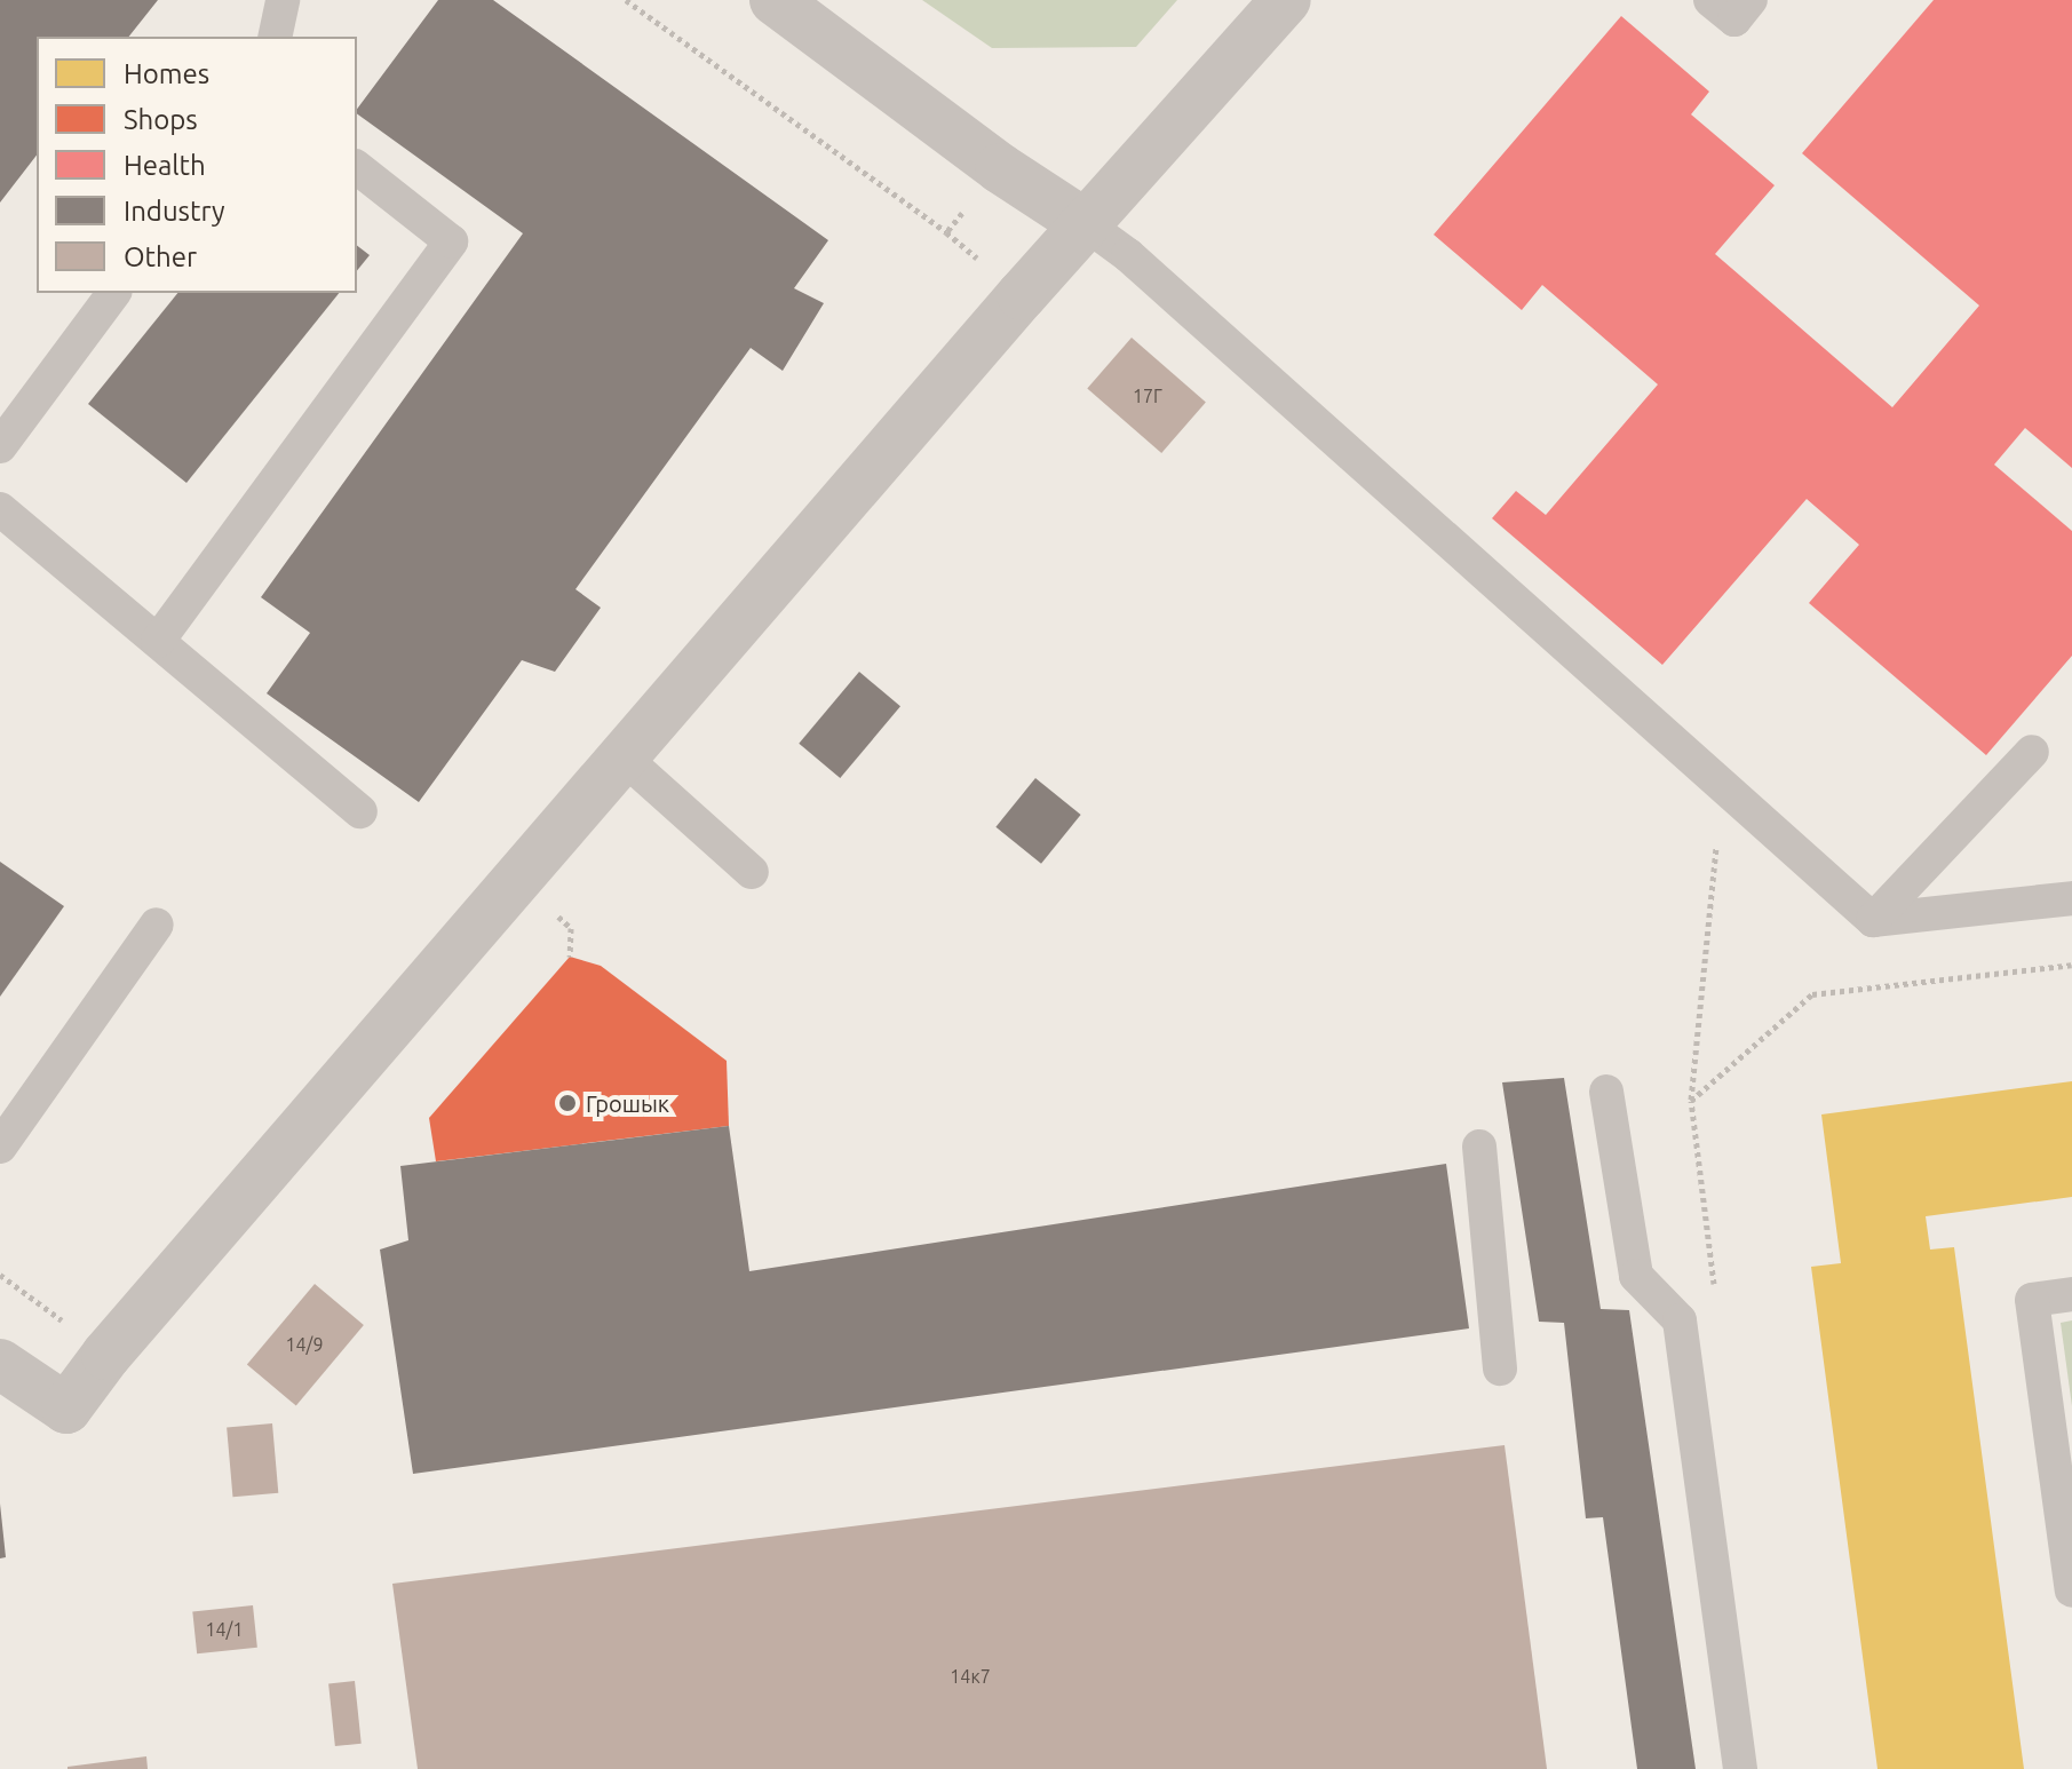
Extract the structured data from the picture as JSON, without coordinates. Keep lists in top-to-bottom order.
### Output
{
  "places": ["Грошык"],
  "house_numbers": [
    "17Г",
    "14/9",
    "14/1",
    "14к7"
  ],
  "legend": [
    "Homes",
    "Shops",
    "Health",
    "Industry",
    "Other"
  ]
}
